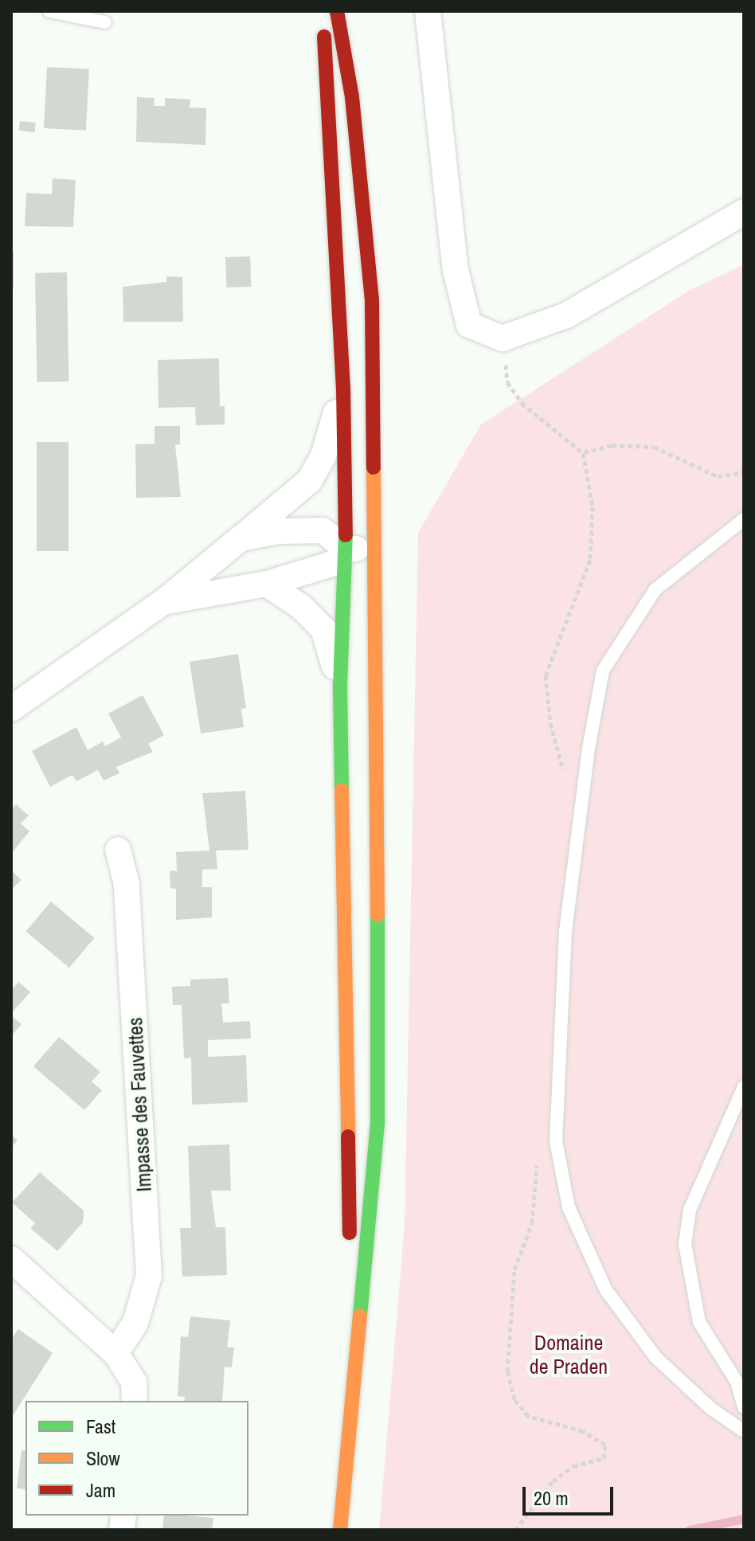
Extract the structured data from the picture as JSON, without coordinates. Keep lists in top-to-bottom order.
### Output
{
  "streets": {
    "street": ["Impasse des Fauvettes"]
  },
  "parks": ["Domaine de Praden"],
  "legend": ["Fast", "Slow", "Jam"],
  "scale_bar": "20 m"
}
